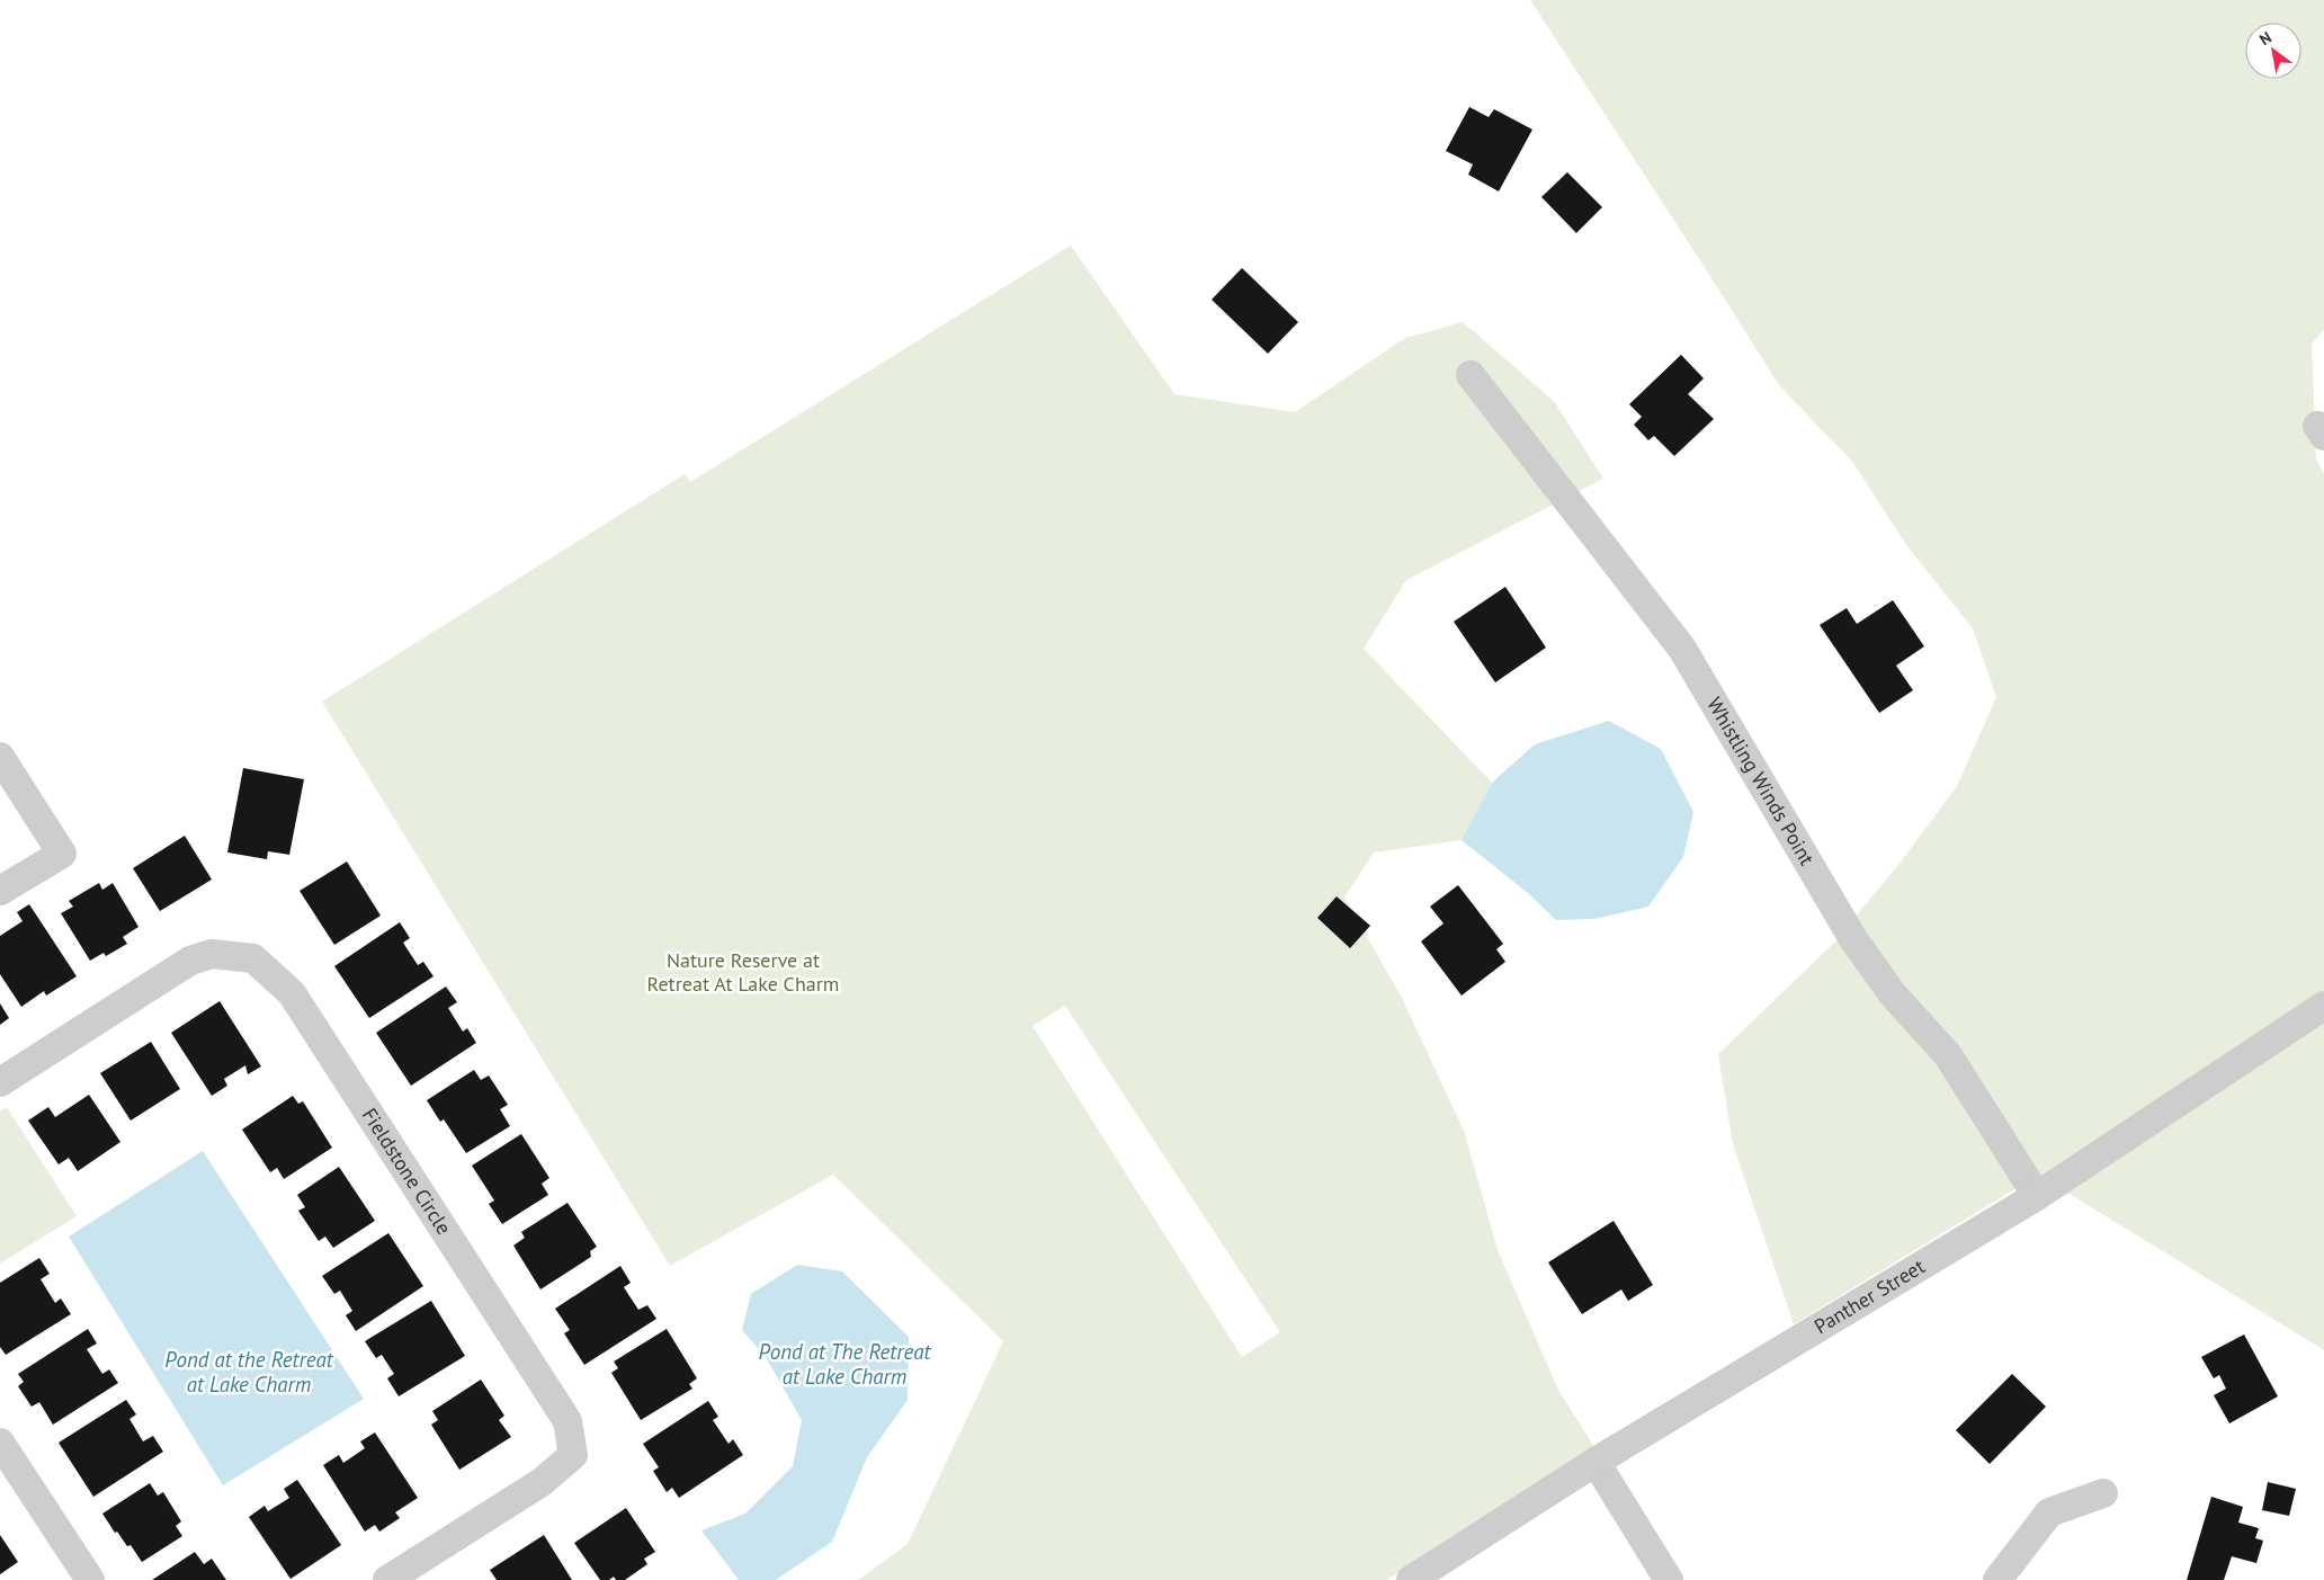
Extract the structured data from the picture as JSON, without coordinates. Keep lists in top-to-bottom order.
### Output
{
  "streets": {
    "street": ["Whistling Winds Point", "Fieldstone Circle", "Panther Street"]
  },
  "crossings": [
    ["Whistling Winds Point", "Panther Street"]
  ],
  "water": ["Pond at The Retreat at Lake Charm", "Pond at the Retreat at Lake Charm"],
  "parks": ["Nature Reserve at Retreat At Lake Charm"],
  "north": "top left"
}
